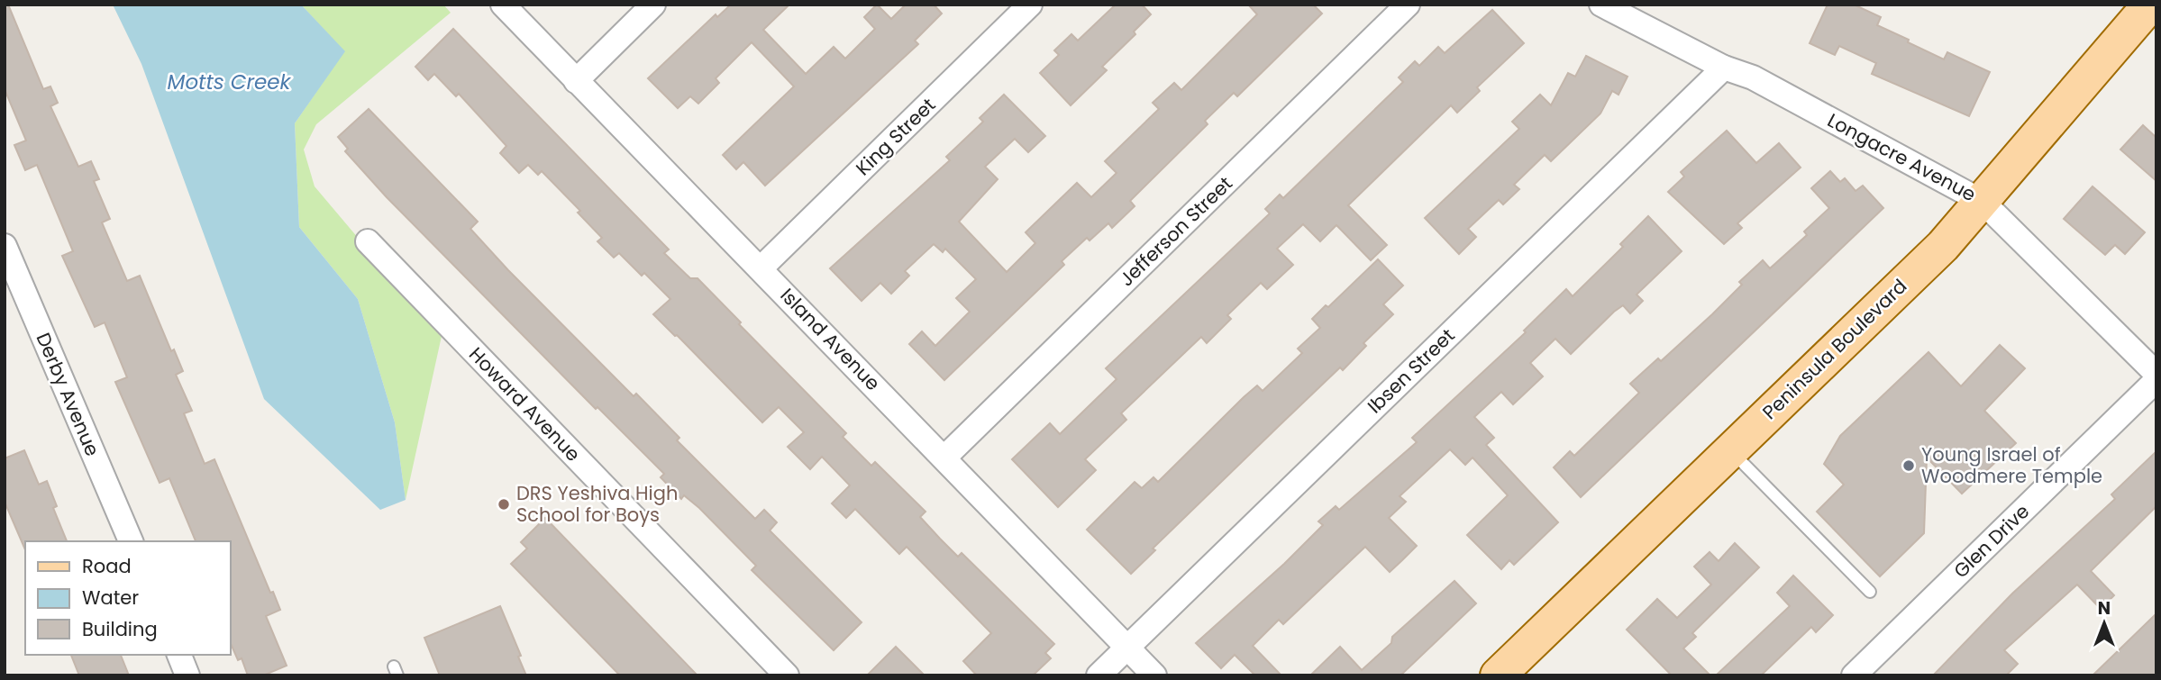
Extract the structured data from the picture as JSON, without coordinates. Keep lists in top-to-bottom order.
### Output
{
  "streets": {
    "main road": ["Peninsula Boulevard"],
    "street": [
      "King Street",
      "Longacre Avenue",
      "Jefferson Street",
      "Island Avenue",
      "Ibsen Street",
      "Derby Avenue",
      "Howard Avenue",
      "Glen Drive"
    ]
  },
  "crossings": [
    ["King Street", "Island Avenue"],
    ["Longacre Avenue", "Peninsula Boulevard"],
    ["Longacre Avenue", "Ibsen Street"],
    ["Jefferson Street", "Island Avenue"],
    ["Island Avenue", "Ibsen Street"]
  ],
  "water": ["Motts Creek"],
  "places": ["Young Israel of Woodmere Temple", "DRS Yeshiva High School for Boys"],
  "legend": ["Road", "Water", "Building"],
  "north": "top"
}
